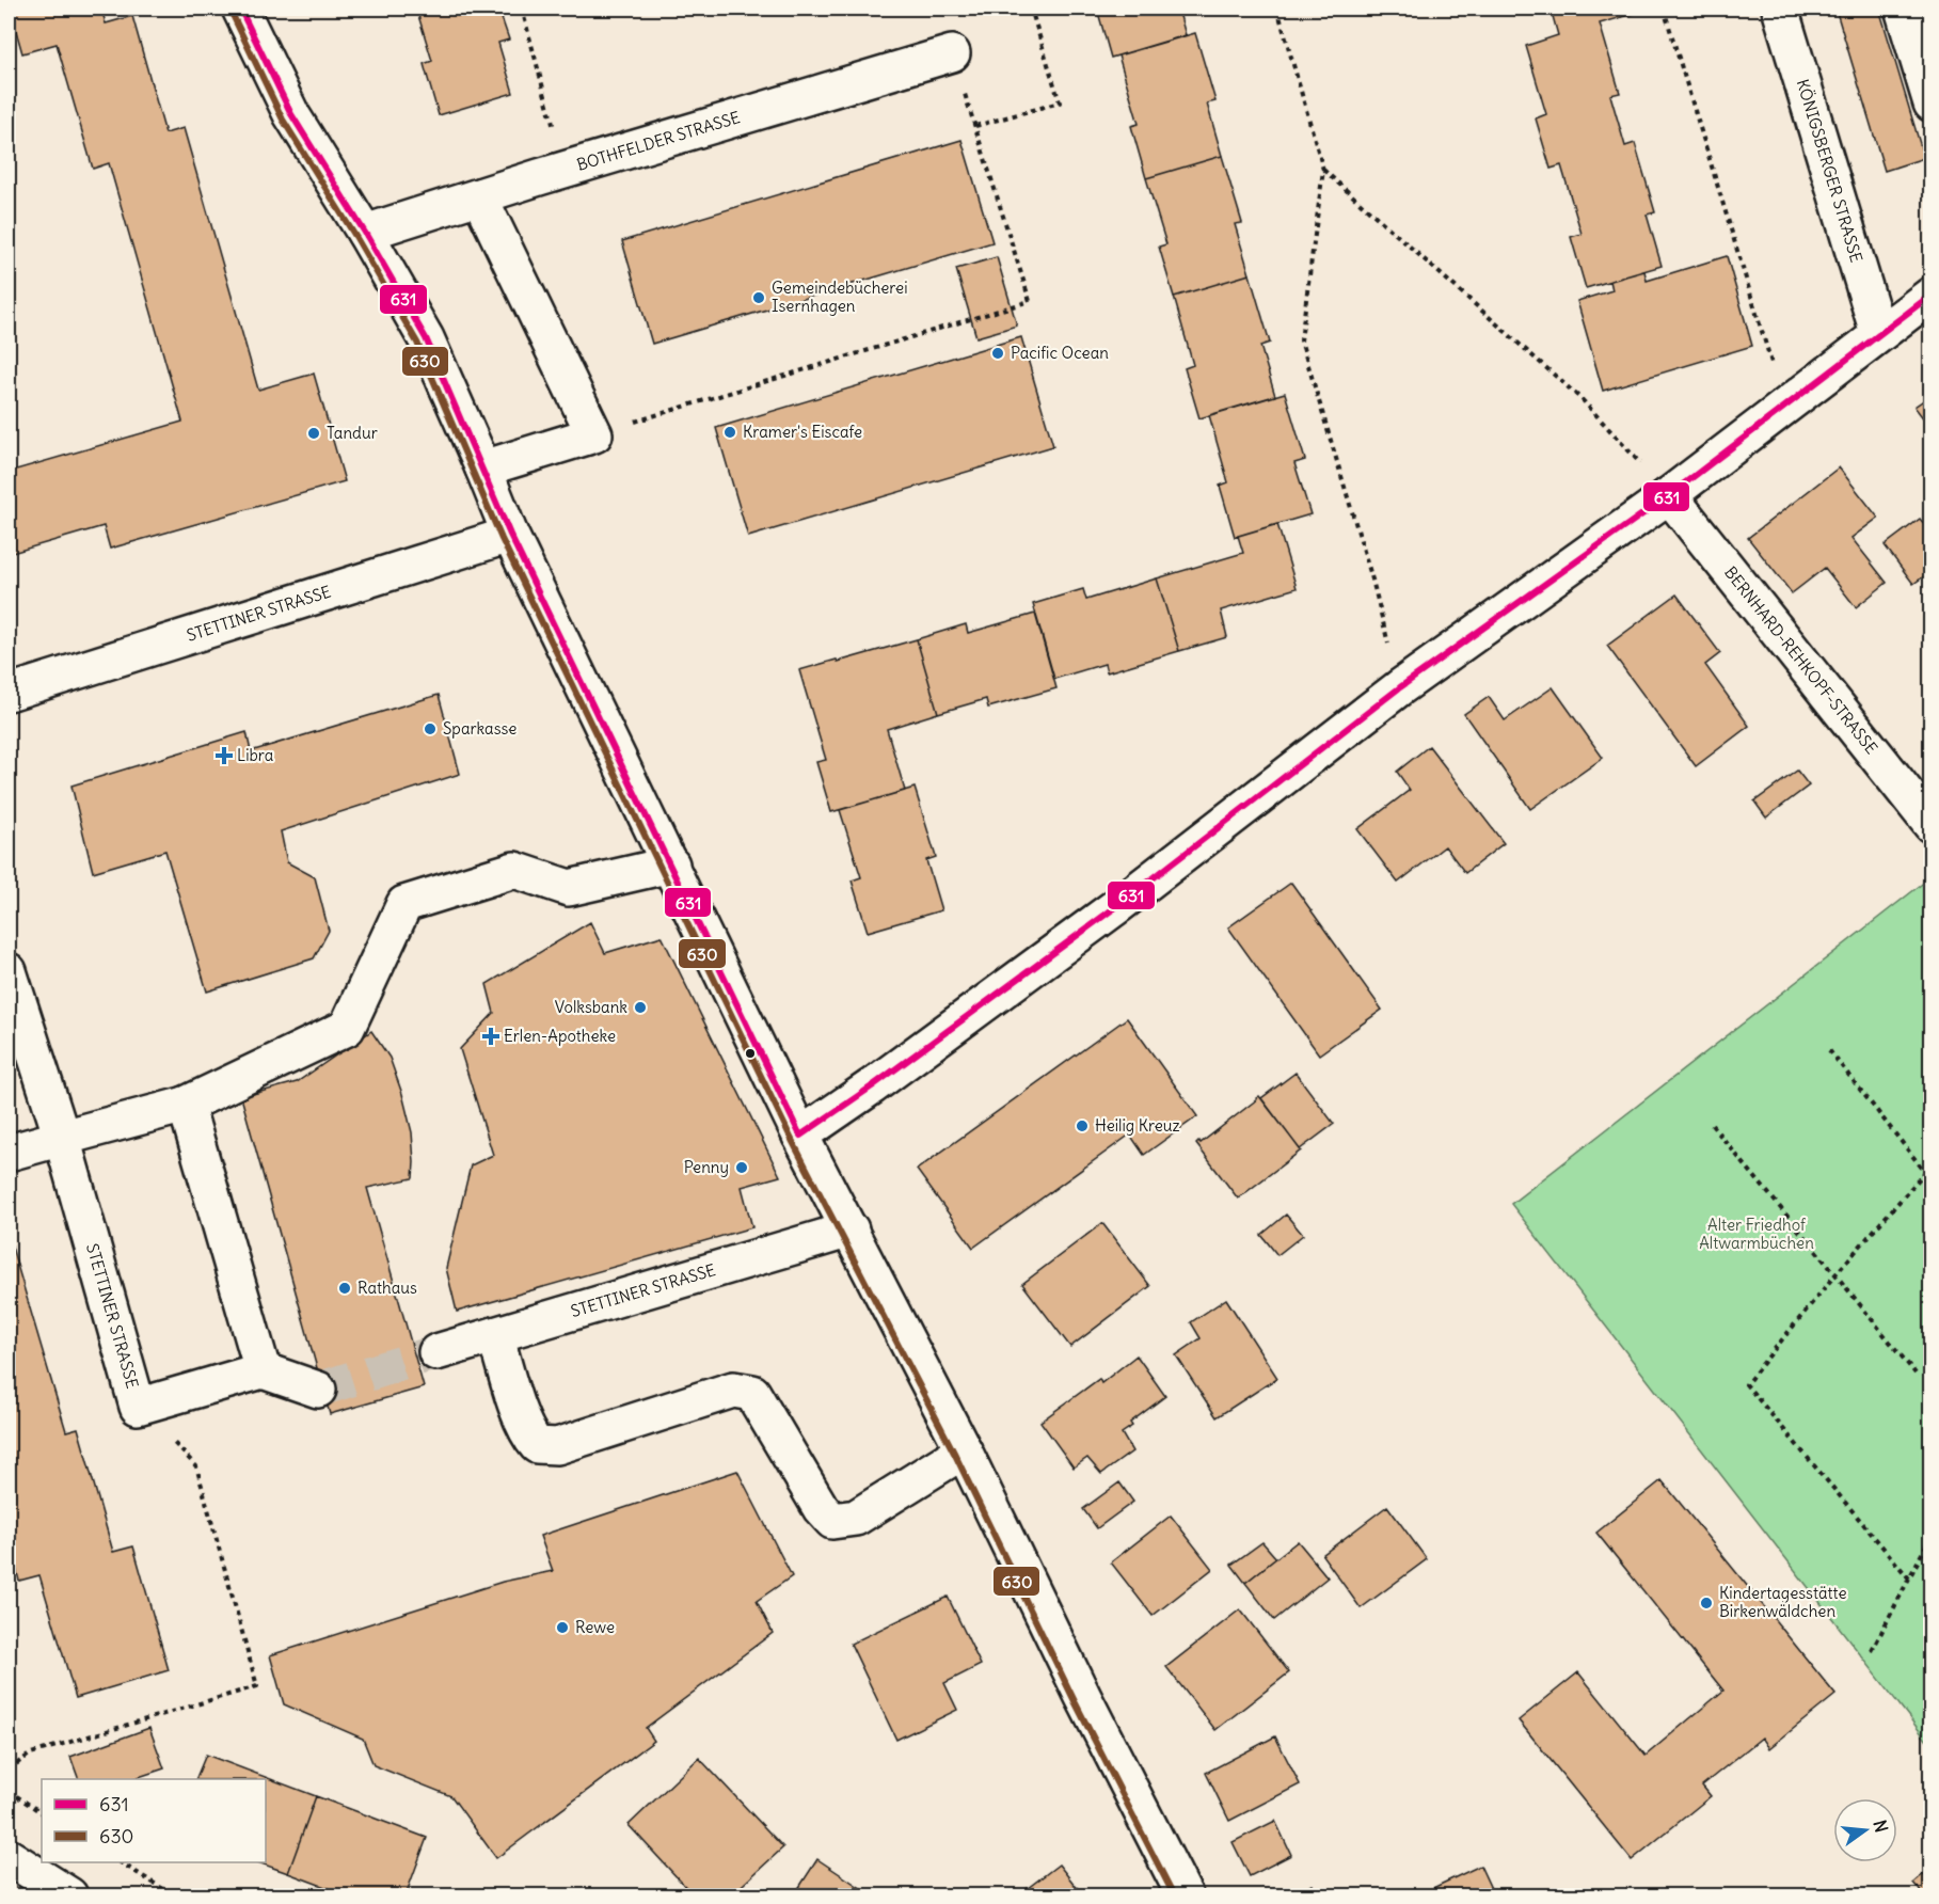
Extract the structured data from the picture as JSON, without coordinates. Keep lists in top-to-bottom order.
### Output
{
  "streets": {
    "street": [
      "BOTHFELDER STRASSE",
      "KÖNIGSBERGER STRASSE",
      "STETTINER STRASSE",
      "BERNHARD-REHKOPF-STRASSE"
    ]
  },
  "parks": ["Alter Friedhof Altwarmbüchen"],
  "places": {
    "other": [
      "Gemeindebücherei Isernhagen",
      "Pacific Ocean",
      "Kramer's Eiscafe",
      "Tandur",
      "Sparkasse",
      "Volksbank",
      "Heilig Kreuz",
      "Penny",
      "Rathaus",
      "Kindertagesstätte Birkenwäldchen",
      "Rewe"
    ],
    "health": ["Libra", "Erlen-Apotheke"]
  },
  "lines": ["transit line 631", "transit line 630"],
  "legend": ["631", "630"],
  "north": "right"
}
